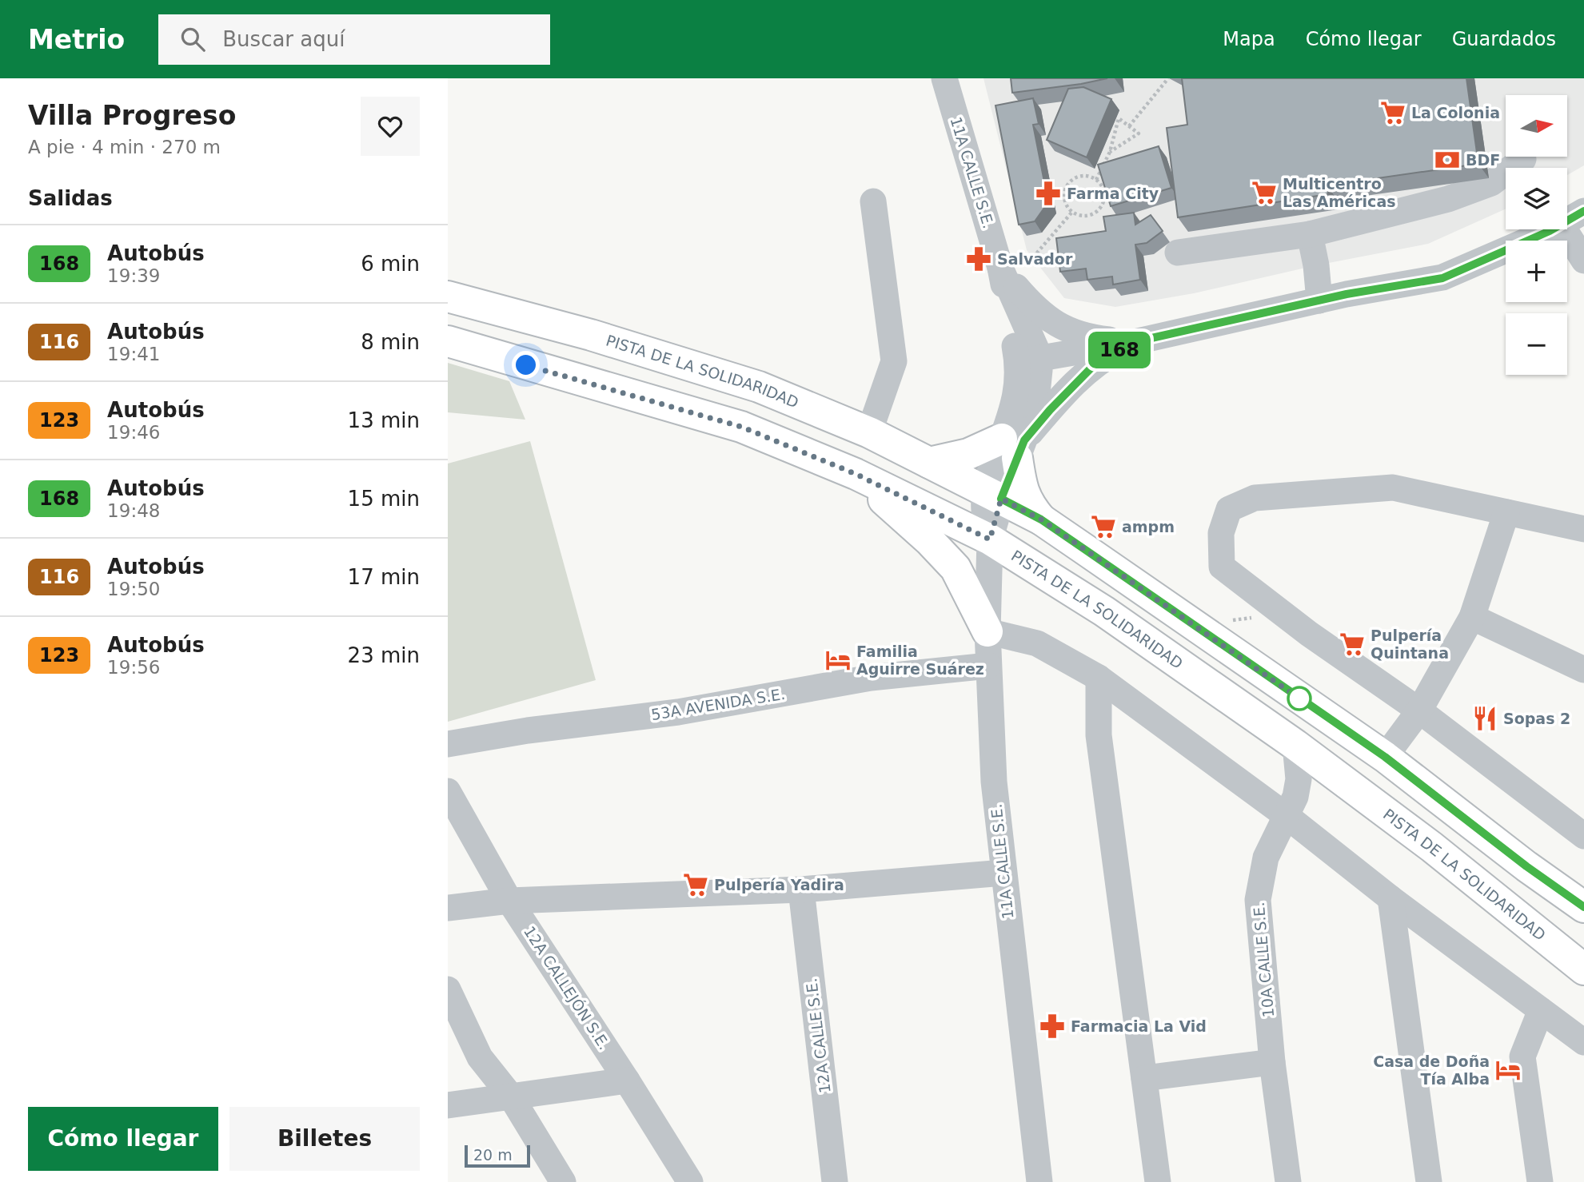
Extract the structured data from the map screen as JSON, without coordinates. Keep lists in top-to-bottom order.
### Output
{
  "streets": {
    "main road": ["PISTA DE LA SOLIDARIDAD"],
    "street": [
      "11A CALLE S.E.",
      "53A AVENIDA S.E.",
      "10A CALLE S.E.",
      "12A CALLEJÓN S.E.",
      "12A CALLE S.E."
    ]
  },
  "crossings": [
    ["11A CALLE S.E.", "PISTA DE LA SOLIDARIDAD"],
    ["11A CALLE S.E.", "53A AVENIDA S.E."],
    ["PISTA DE LA SOLIDARIDAD", "10A CALLE S.E."]
  ],
  "places": {
    "supermarket": [
      "La Colonia",
      "Multicentro Las Américas",
      "ampm",
      "Pulpería Quintana",
      "Pulpería Yadira"
    ],
    "bank": ["BDF"],
    "pharmacy": ["Farma City", "Salvador", "Farmacia La Vid"],
    "hotel": ["Familia Aguirre Suárez", "Casa de Doña Tía Alba"],
    "restaurant": ["Sopas 2"]
  },
  "lines": ["bus line 168"],
  "scale_bar": "20 m",
  "north": "right",
  "page": {
    "header": "Metrio",
    "search": "Buscar aquí",
    "nav": ["Mapa", "Cómo llegar", "Guardados"],
    "heading": [
      ["Villa Progreso", "A pie · 4 min · 270 m"],
      "Salidas"
    ],
    "on_map": "168",
    "map_buttons": ["+", "−"],
    "list": [
      {
        "mark": "168",
        "name": "Autobús",
        "note": "19:39",
        "value": "6 min"
      },
      {
        "mark": "116",
        "name": "Autobús",
        "note": "19:41",
        "value": "8 min"
      },
      {
        "mark": "123",
        "name": "Autobús",
        "note": "19:46",
        "value": "13 min"
      },
      {
        "mark": "168",
        "name": "Autobús",
        "note": "19:48",
        "value": "15 min"
      },
      {
        "mark": "116",
        "name": "Autobús",
        "note": "19:50",
        "value": "17 min"
      },
      {
        "mark": "123",
        "name": "Autobús",
        "note": "19:56",
        "value": "23 min"
      }
    ],
    "buttons": ["Cómo llegar", "Billetes"],
    "scale": "20 m"
  }
}
